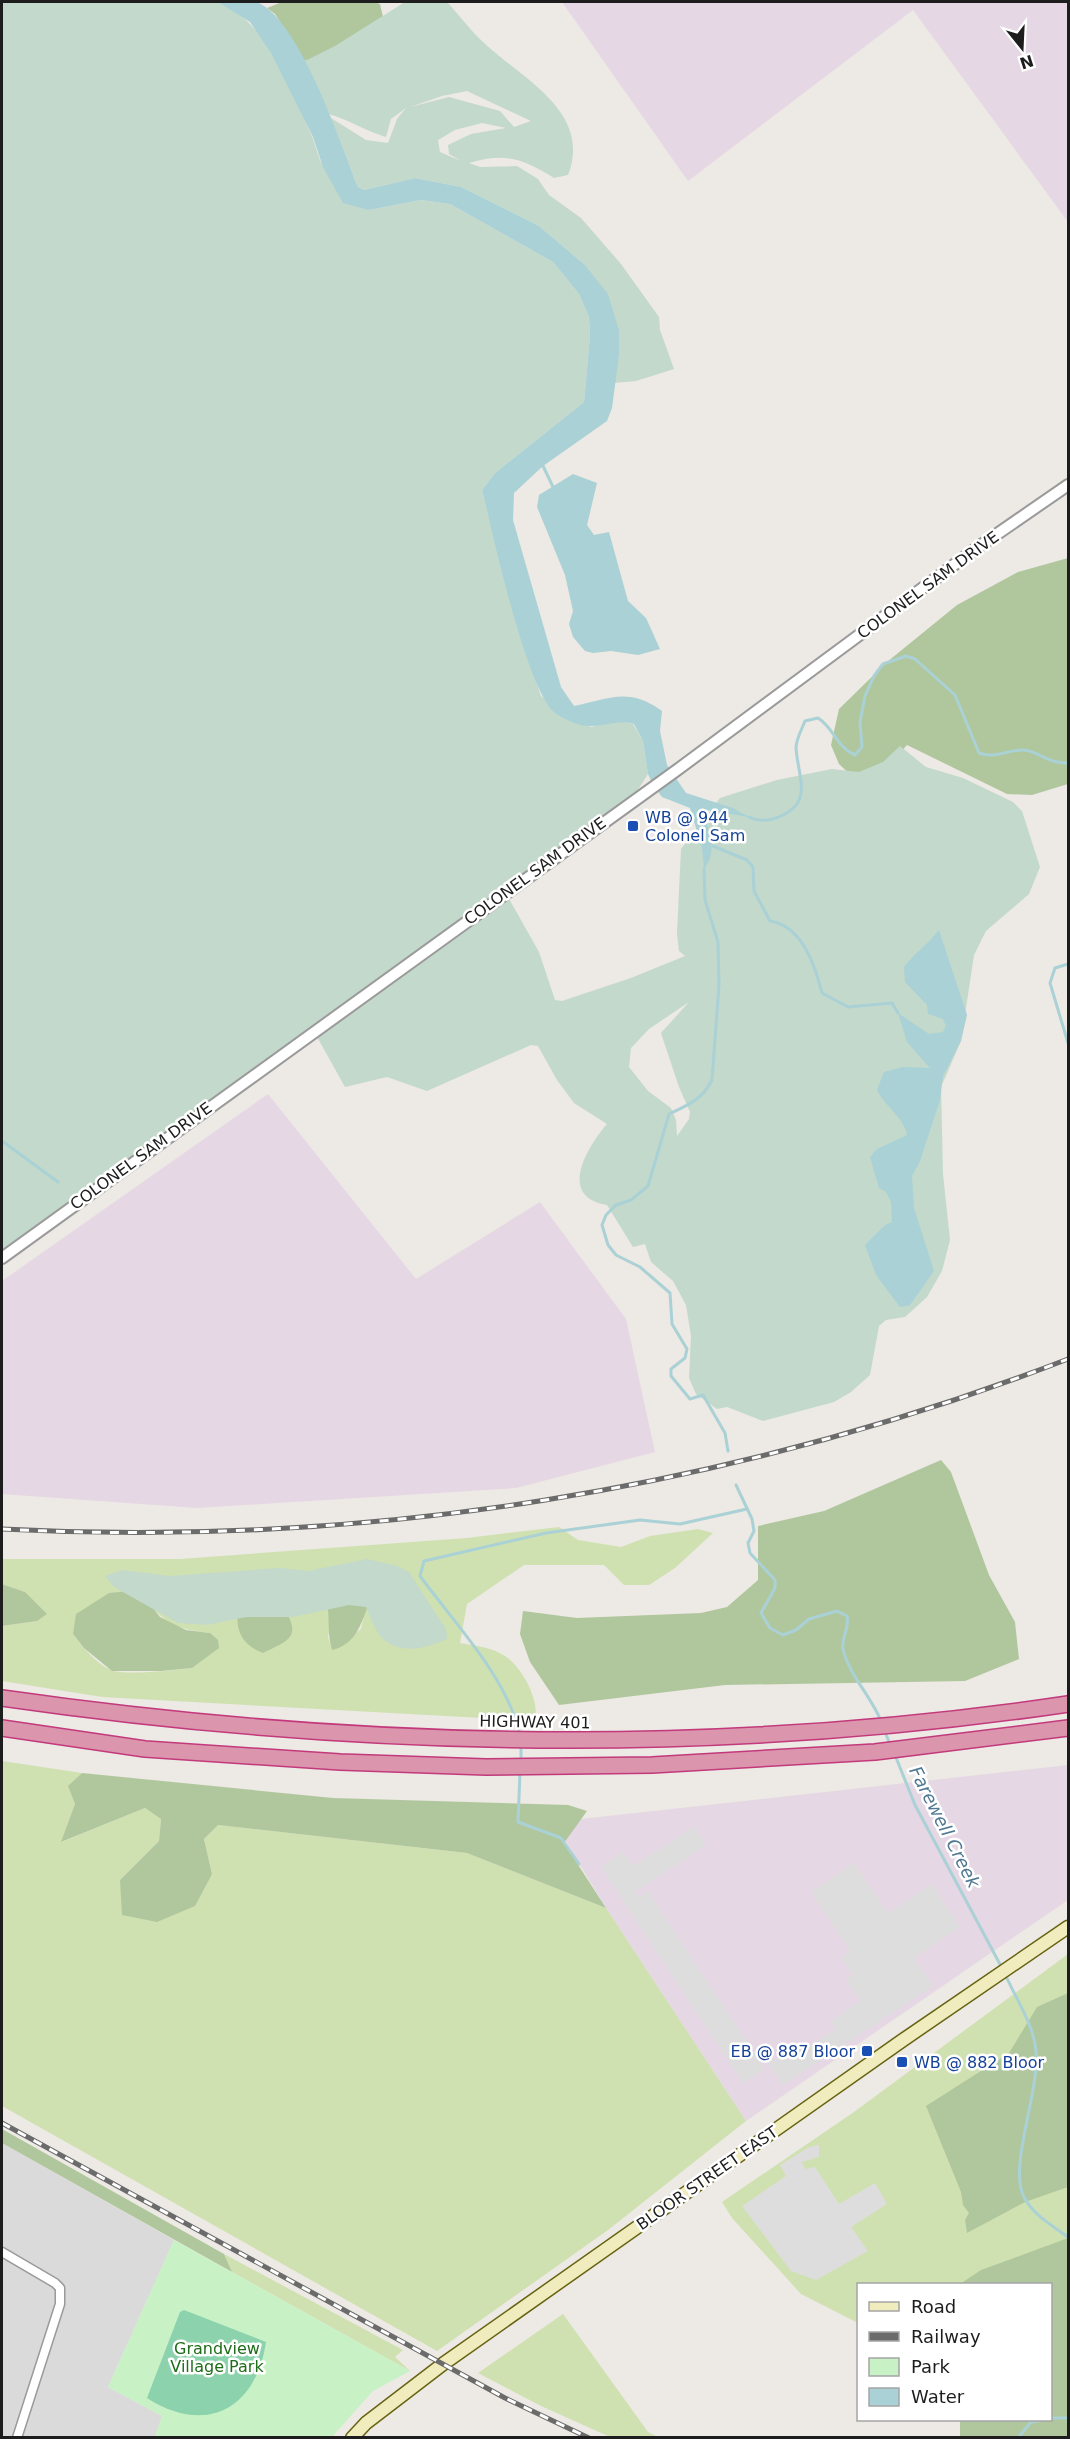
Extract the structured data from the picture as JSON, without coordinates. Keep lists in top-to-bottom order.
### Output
{
  "streets": {
    "highway": ["HIGHWAY 401"],
    "main road": ["BLOOR STREET EAST"],
    "street": ["COLONEL SAM DRIVE"]
  },
  "water": ["Farewell Creek"],
  "parks": ["Grandview Village Park"],
  "places": {
    "transit": ["WB @ 944 Colonel Sam", "EB @ 887 Bloor", "WB @ 882 Bloor"]
  },
  "legend": [
    "Road",
    "Railway",
    "Park",
    "Water"
  ],
  "north": "bottom"
}
